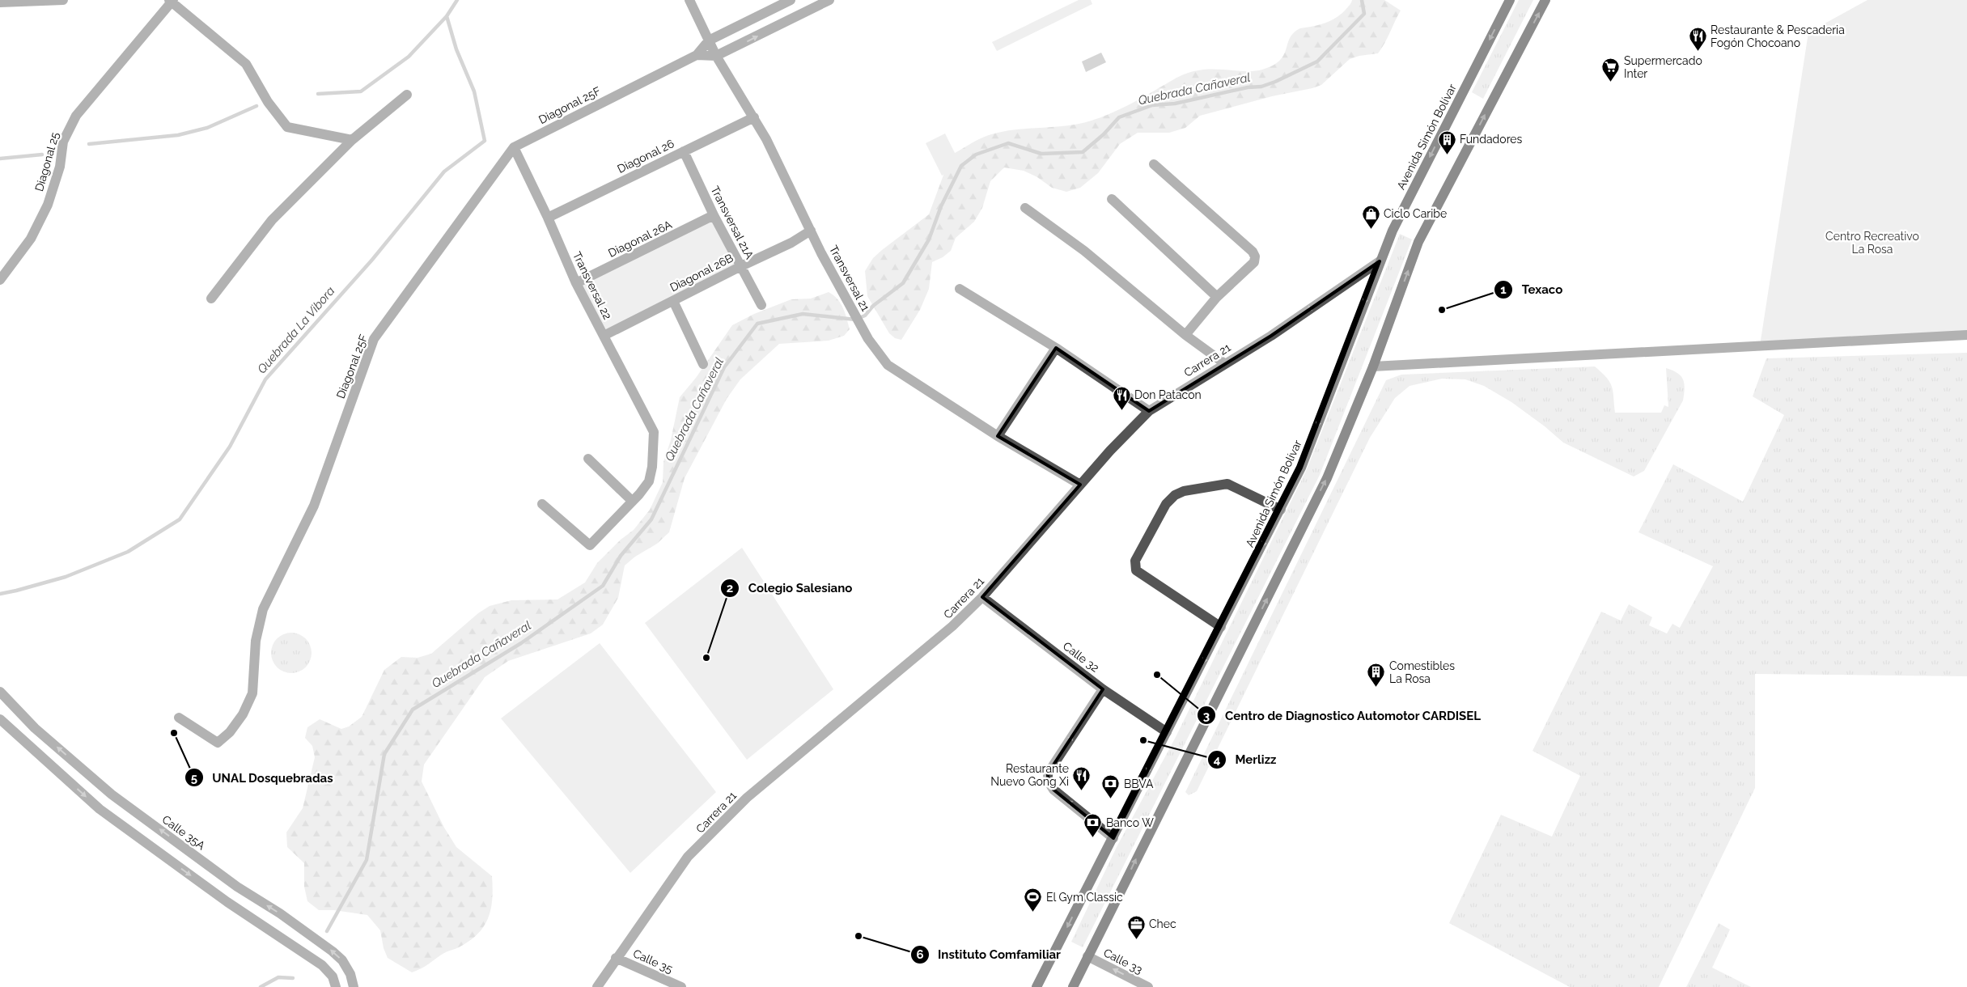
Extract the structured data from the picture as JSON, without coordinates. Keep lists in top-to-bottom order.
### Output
{
  "streets": {
    "main road": ["Avenida Simón Bolívar"],
    "street": [
      "Diagonal 25F",
      "Diagonal 26",
      "Diagonal 25",
      "Transversal 21A",
      "Diagonal 26A",
      "Diagonal 26B",
      "Transversal 21",
      "Transversal 22",
      "Carrera 21",
      "Calle 32",
      "Calle 35A",
      "Calle 35",
      "Calle 33"
    ]
  },
  "crossings": [
    ["Diagonal 25F", "Transversal 21"],
    ["Diagonal 25F", "Transversal 22"],
    ["Avenida Simón Bolívar", "Carrera 21"],
    ["Avenida Simón Bolívar", "Calle 32"],
    ["Diagonal 26", "Transversal 21A"],
    ["Diagonal 26", "Transversal 21"],
    ["Diagonal 26", "Transversal 22"],
    ["Transversal 21A", "Diagonal 26A"],
    ["Transversal 21A", "Diagonal 26B"],
    ["Diagonal 26A", "Transversal 22"],
    ["Diagonal 26B", "Transversal 21"],
    ["Diagonal 26B", "Transversal 22"],
    ["Transversal 21", "Carrera 21"],
    ["Carrera 21", "Calle 32"],
    ["Carrera 21", "Calle 35"]
  ],
  "one_way": ["Calle 33"],
  "water": ["Quebrada Cañaveral", "Quebrada La Vibora"],
  "parks": ["Centro Recreativo La Rosa"],
  "places": {
    "restaurant": ["Restaurante & Pescaderia Fogón Chocoano", "Don Patacon", "Restaurante Nuevo Gong Xi"],
    "supermarket": ["Supermercado Inter"],
    "building": ["Fundadores", "Comestibles La Rosa"],
    "shop": ["Ciclo Caribe"],
    "other": [
      "Texaco",
      "Colegio Salesiano",
      "Centro de Diagnostico Automotor CARDISEL",
      "UNAL Dosquebradas",
      "Merlizz",
      "Instituto Comfamiliar"
    ],
    "bank": ["BBVA", "Banco W"],
    "sports": ["El Gym Classic"],
    "office": ["Chec"]
  }
}
